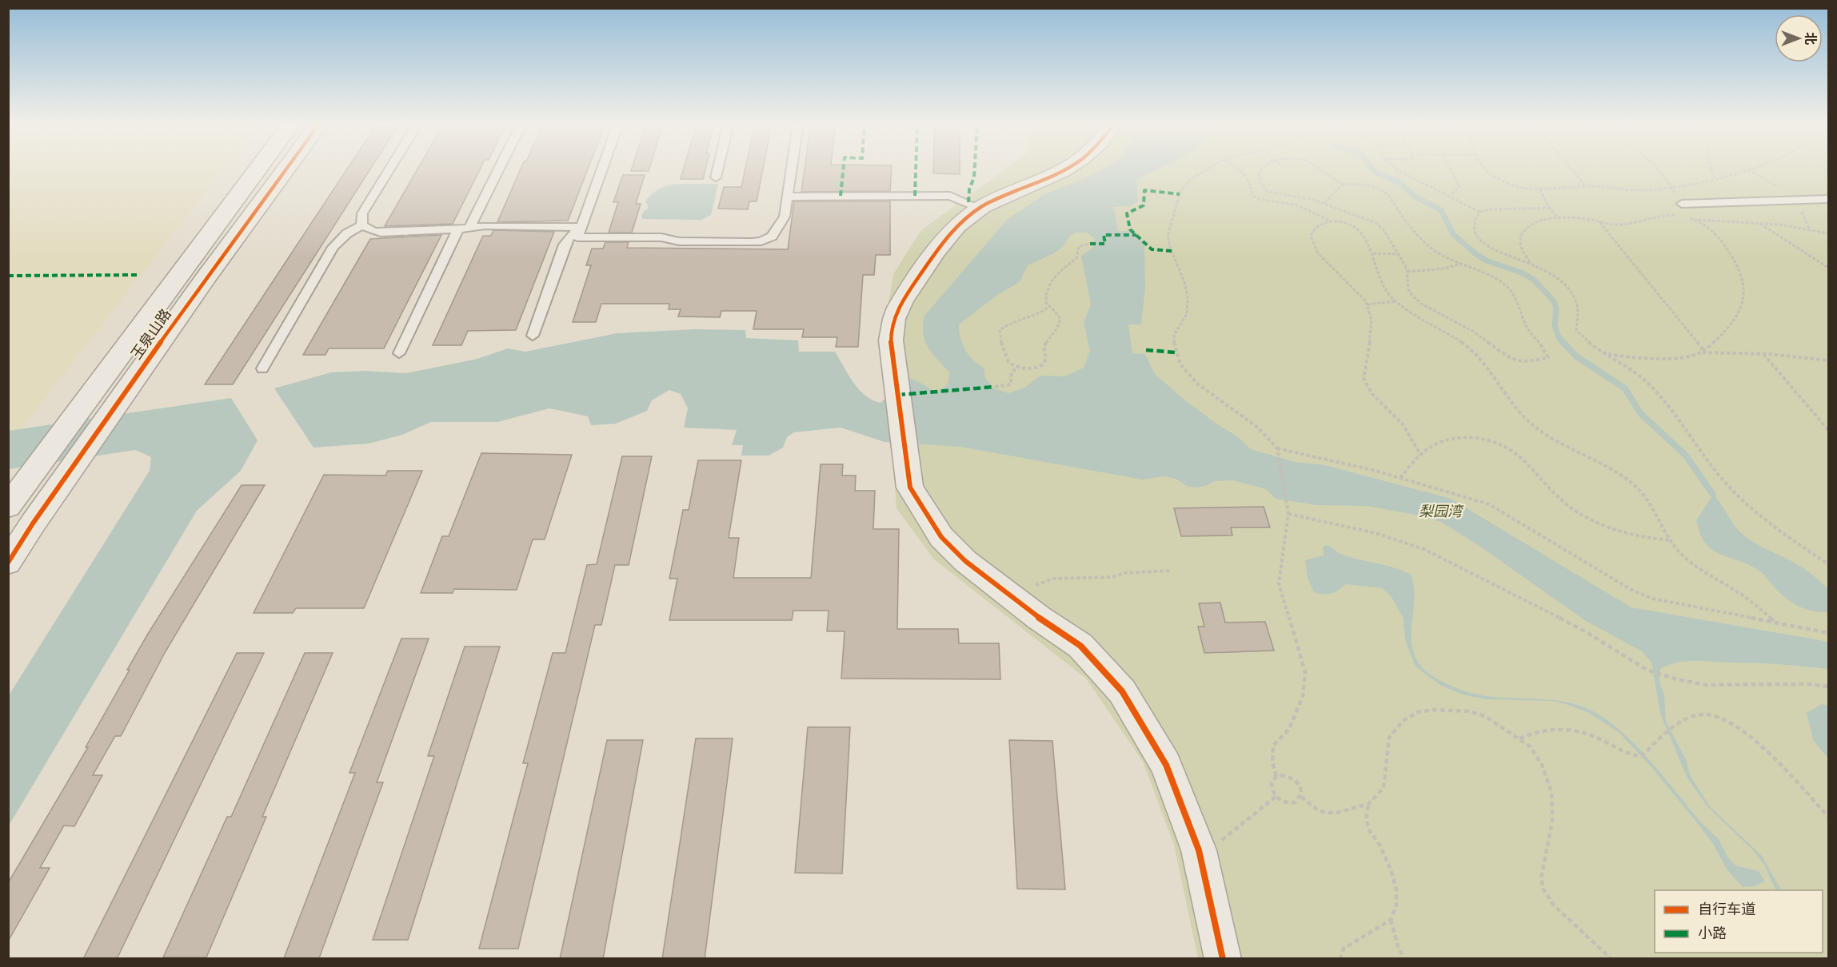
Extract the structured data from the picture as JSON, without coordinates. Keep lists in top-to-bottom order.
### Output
{
  "streets": {
    "street": ["玉泉山路"]
  },
  "parks": ["梨园湾"],
  "legend": ["自行车道", "小路"],
  "north": "right"
}
